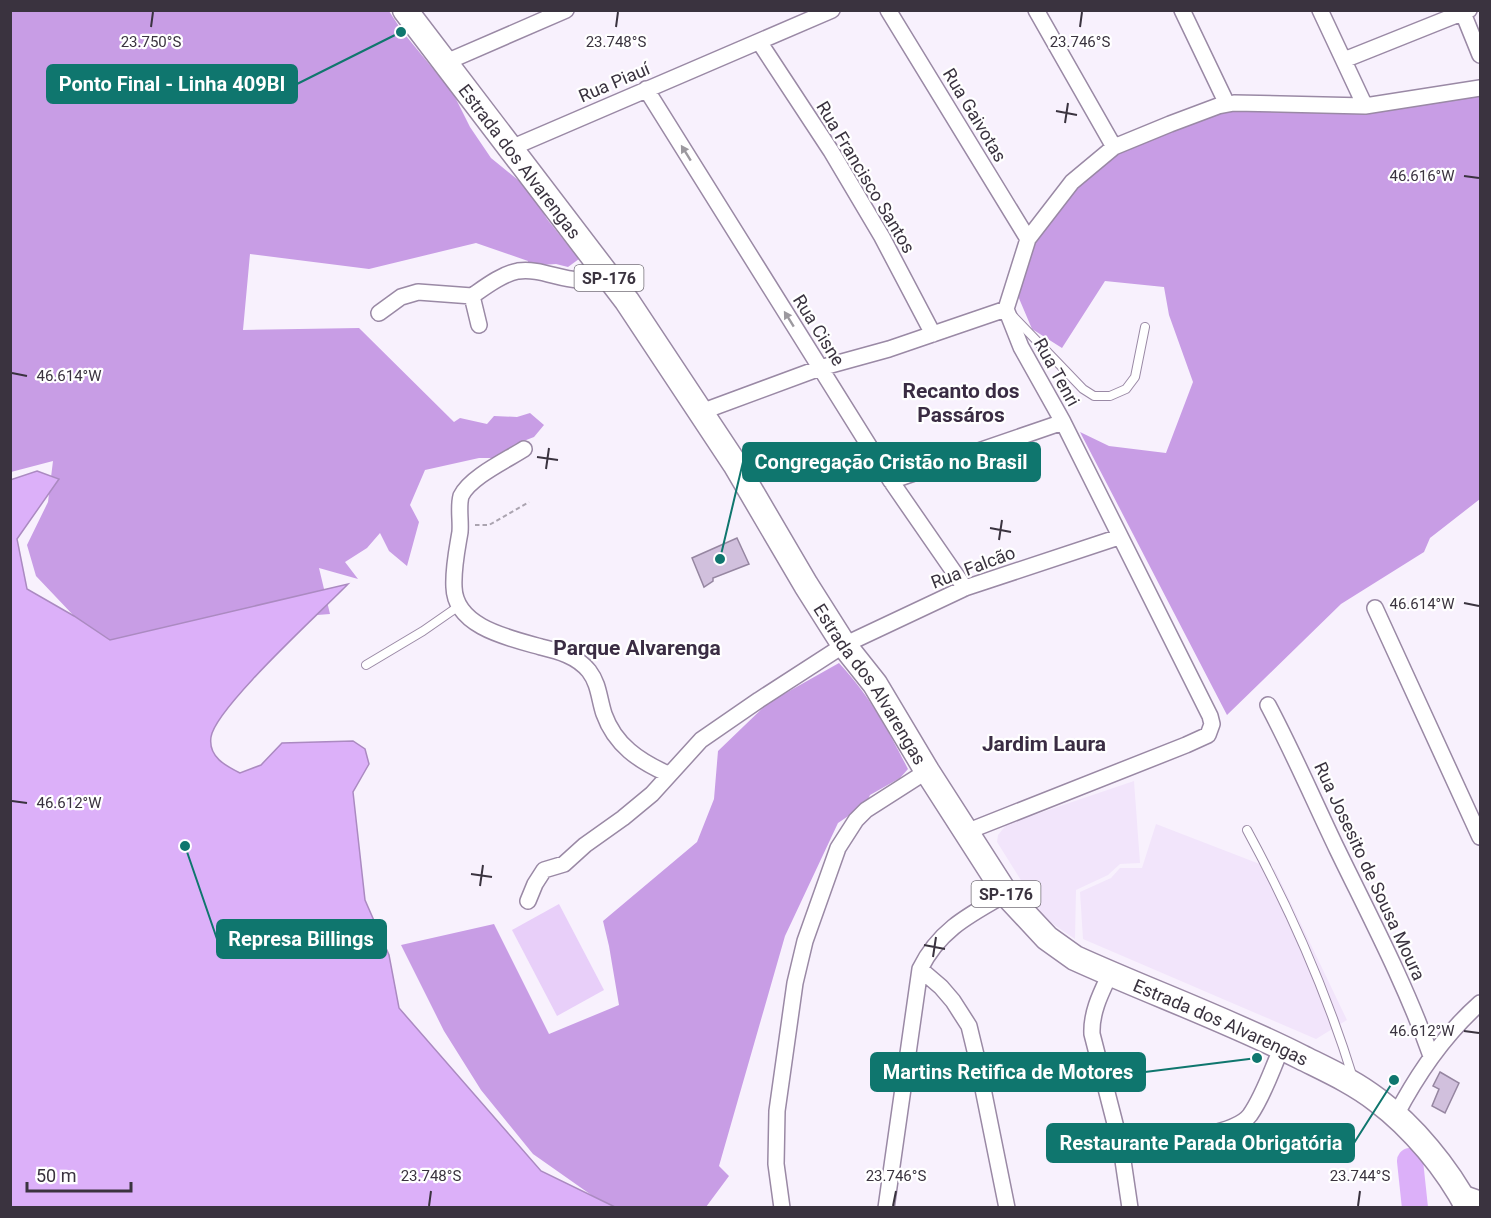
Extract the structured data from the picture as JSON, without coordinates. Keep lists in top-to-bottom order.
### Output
{
  "streets": {
    "main road": ["Estrada dos Alvarengas", "SP-176"],
    "street": [
      "Rua Piauí",
      "Rua Gaivotas",
      "Rua Francisco Santos",
      "Rua Cisne",
      "Rua Tenri",
      "Rua Falcão",
      "Rua Josesito de Sousa Moura"
    ]
  },
  "crossings": [
    ["Rua Piauí", "Estrada dos Alvarengas"],
    ["Rua Piauí", "Rua Francisco Santos"],
    ["Rua Piauí", "Rua Cisne"],
    ["Estrada dos Alvarengas", "Rua Tenri"],
    ["Estrada dos Alvarengas", "Rua Falcão"],
    ["Rua Cisne", "Rua Falcão"],
    ["Rua Tenri", "Rua Falcão"]
  ],
  "one_way": ["Rua Cisne"],
  "districts": ["Recanto dos Passáros", "Parque Alvarenga", "Jardim Laura"],
  "places": [
    "Ponto Final - Linha 409BI",
    "Congregação Cristão no Brasil",
    "Represa Billings",
    "Martins Retifica de Motores",
    "Restaurante Parada Obrigatória"
  ],
  "scale_bar": "50 m",
  "coordinates": [
    "23.748°S",
    "23.746°S",
    "23.750°S",
    "46.616°W",
    "46.614°W",
    "46.612°W",
    "23.744°S"
  ]
}
